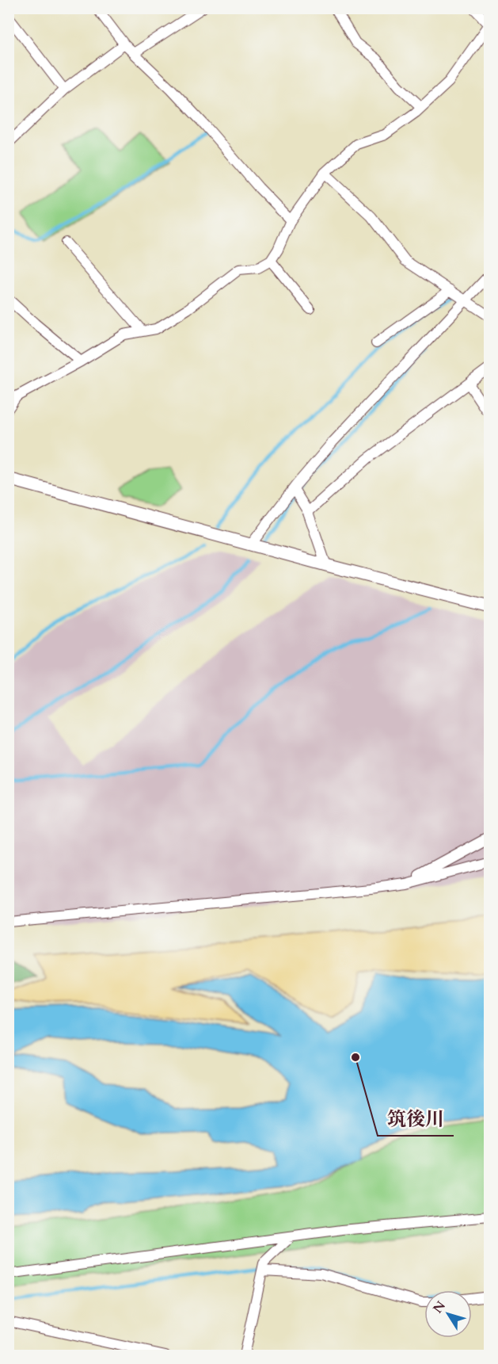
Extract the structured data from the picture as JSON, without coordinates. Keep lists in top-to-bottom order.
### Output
{
  "places": ["筑後川"],
  "north": "top left"
}
